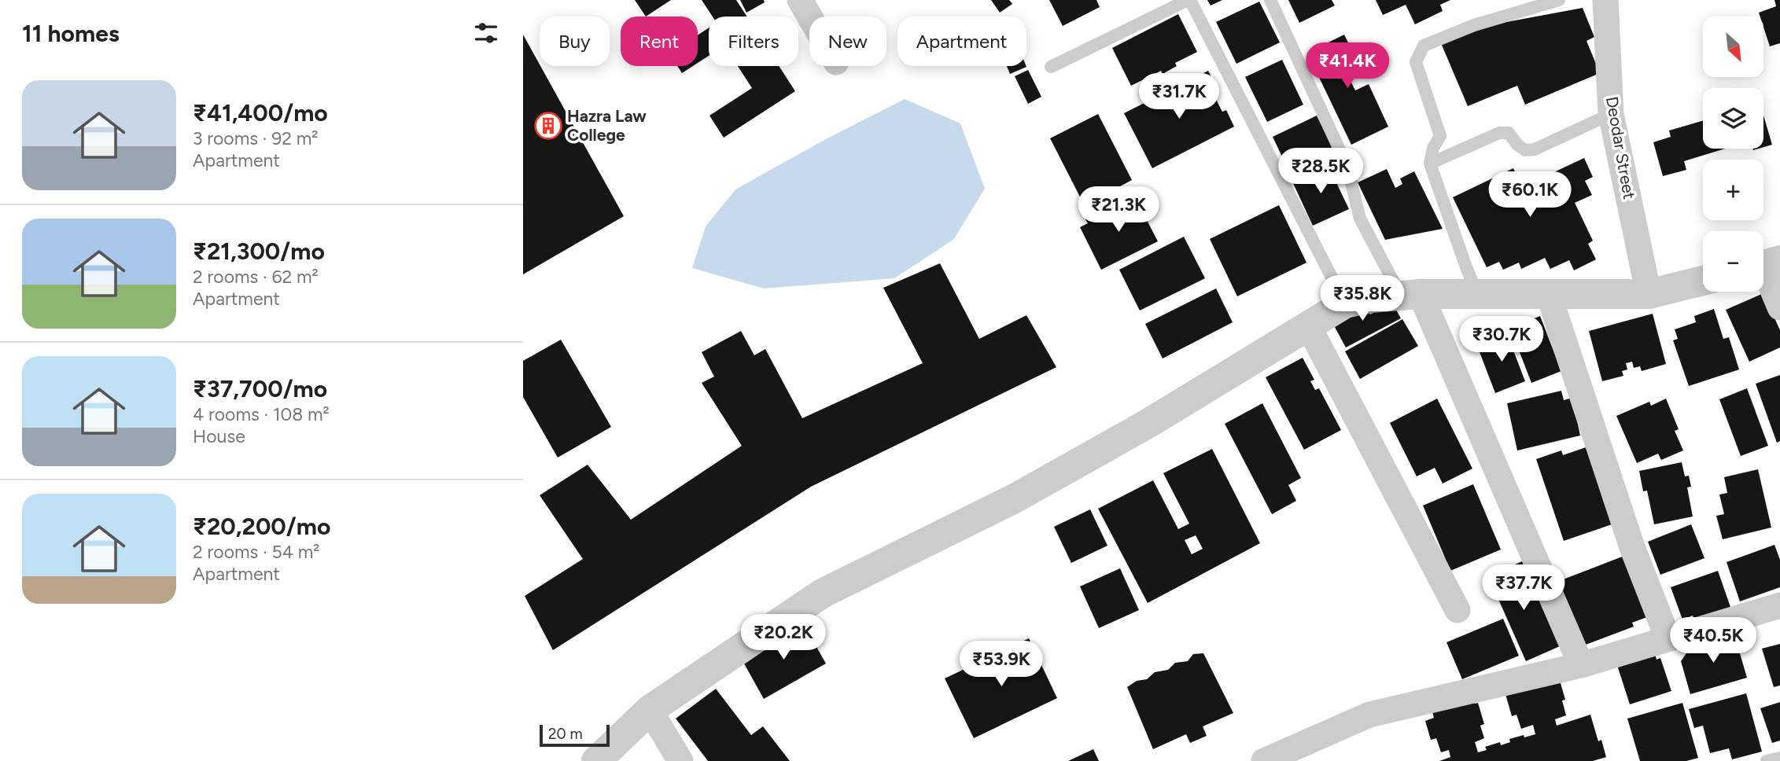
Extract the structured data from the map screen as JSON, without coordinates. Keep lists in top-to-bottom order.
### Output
{
  "streets": {
    "street": ["Deodar Street"]
  },
  "places": {
    "building": ["Hazra Law College"]
  },
  "scale_bar": "20 m",
  "north": "bottom right",
  "page": {
    "heading": "11 homes",
    "map_buttons": ["+", "−"],
    "chip": [
      "Buy",
      "Rent",
      "Filters",
      "New",
      "Apartment"
    ],
    "price": [
      "₹41.4K",
      "₹31.7K",
      "₹28.5K",
      "₹60.1K",
      "₹21.3K",
      "₹35.8K",
      "₹30.7K",
      "₹37.7K",
      "₹20.2K",
      "₹40.5K",
      "₹53.9K"
    ],
    "list": [
      {
        "name": "₹41,400/mo",
        "note": "3 rooms · 92 m² · Apartment"
      },
      {
        "name": "₹21,300/mo",
        "note": "2 rooms · 62 m² · Apartment"
      },
      {
        "name": "₹37,700/mo",
        "note": "4 rooms · 108 m² · House"
      },
      {
        "name": "₹20,200/mo",
        "note": "2 rooms · 54 m² · Apartment"
      }
    ],
    "scale": "20 m"
  }
}
